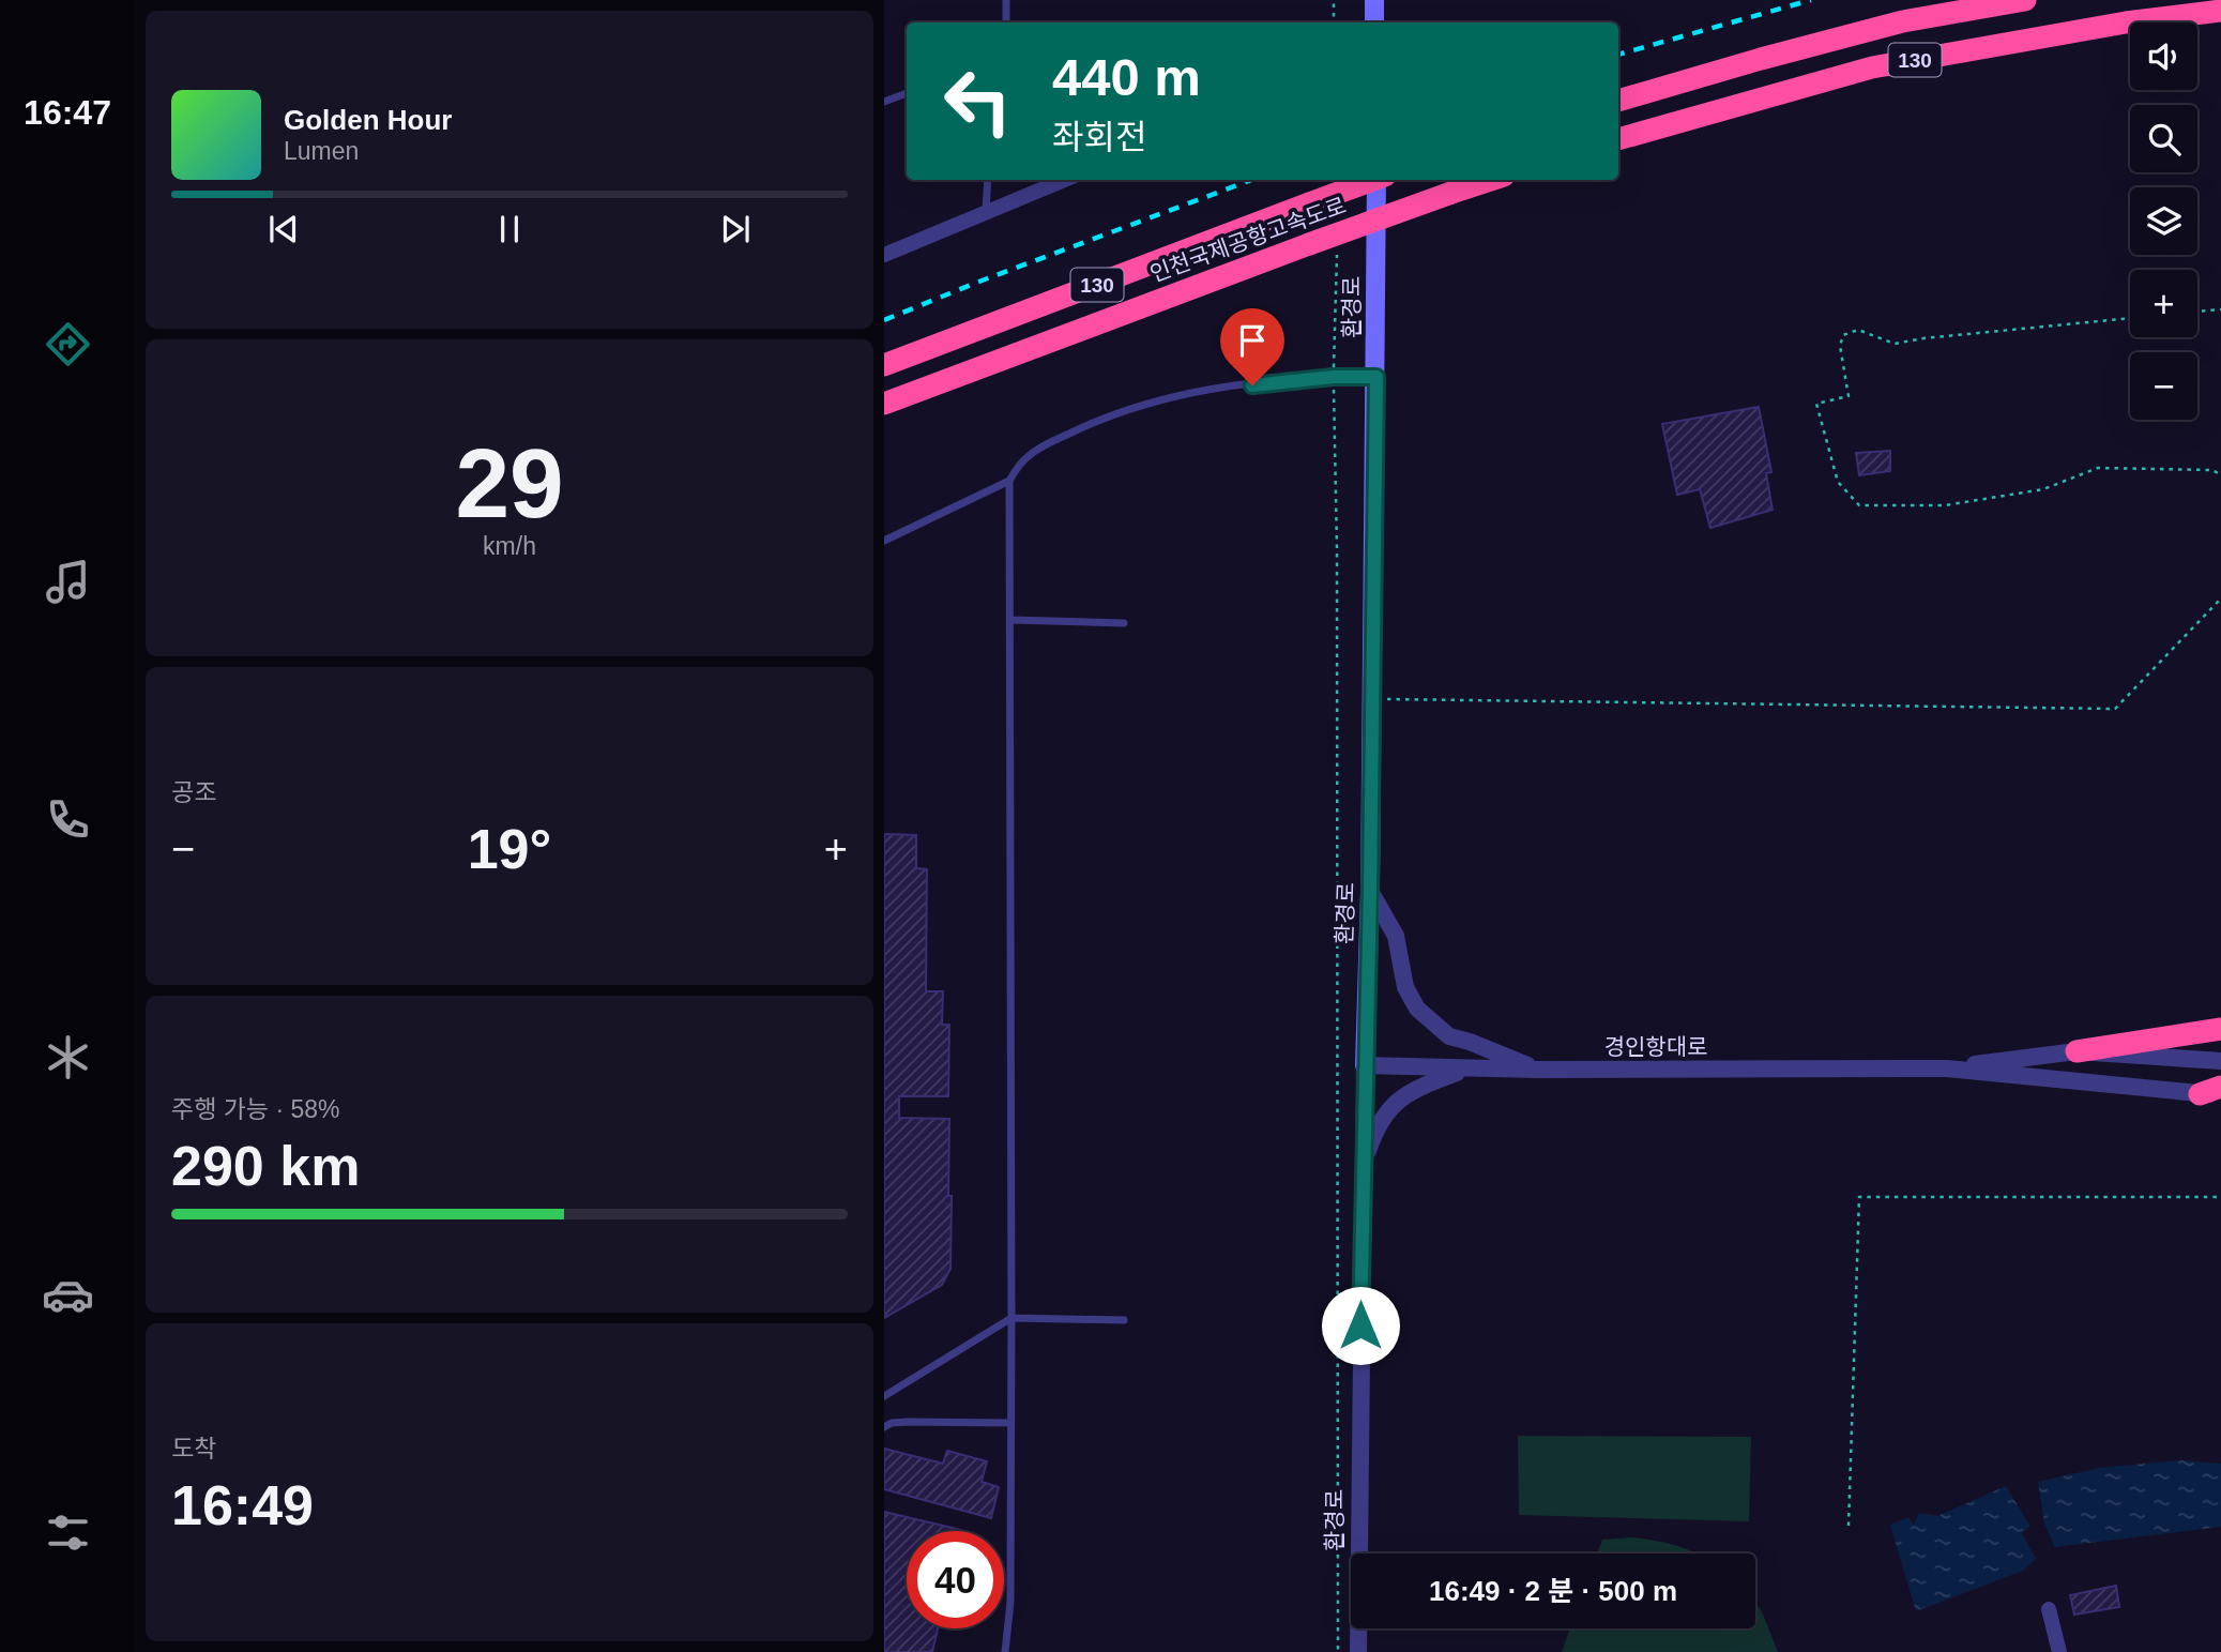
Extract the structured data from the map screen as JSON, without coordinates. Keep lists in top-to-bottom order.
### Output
{
  "streets": {
    "highway": ["130", "인천국제공항고속도로"],
    "main road": ["환경로"],
    "street": ["경인항대로"]
  },
  "crossings": [
    ["환경로", "경인항대로"]
  ],
  "page": {
    "tabs": "16:47",
    "map_buttons": ["+", "−"],
    "turn": ["440 m", "좌회전"],
    "song": ["Golden Hour", "Lumen"],
    "tile": [
      ["29", "km/h"],
      "공조",
      ["주행 가능 · 58%", "290 km"],
      ["도착", "16:49"]
    ],
    "heat": ["−", "19°", "+"],
    "limit": "40",
    "trip": "16:49 · 2 분 · 500 m"
  }
}
